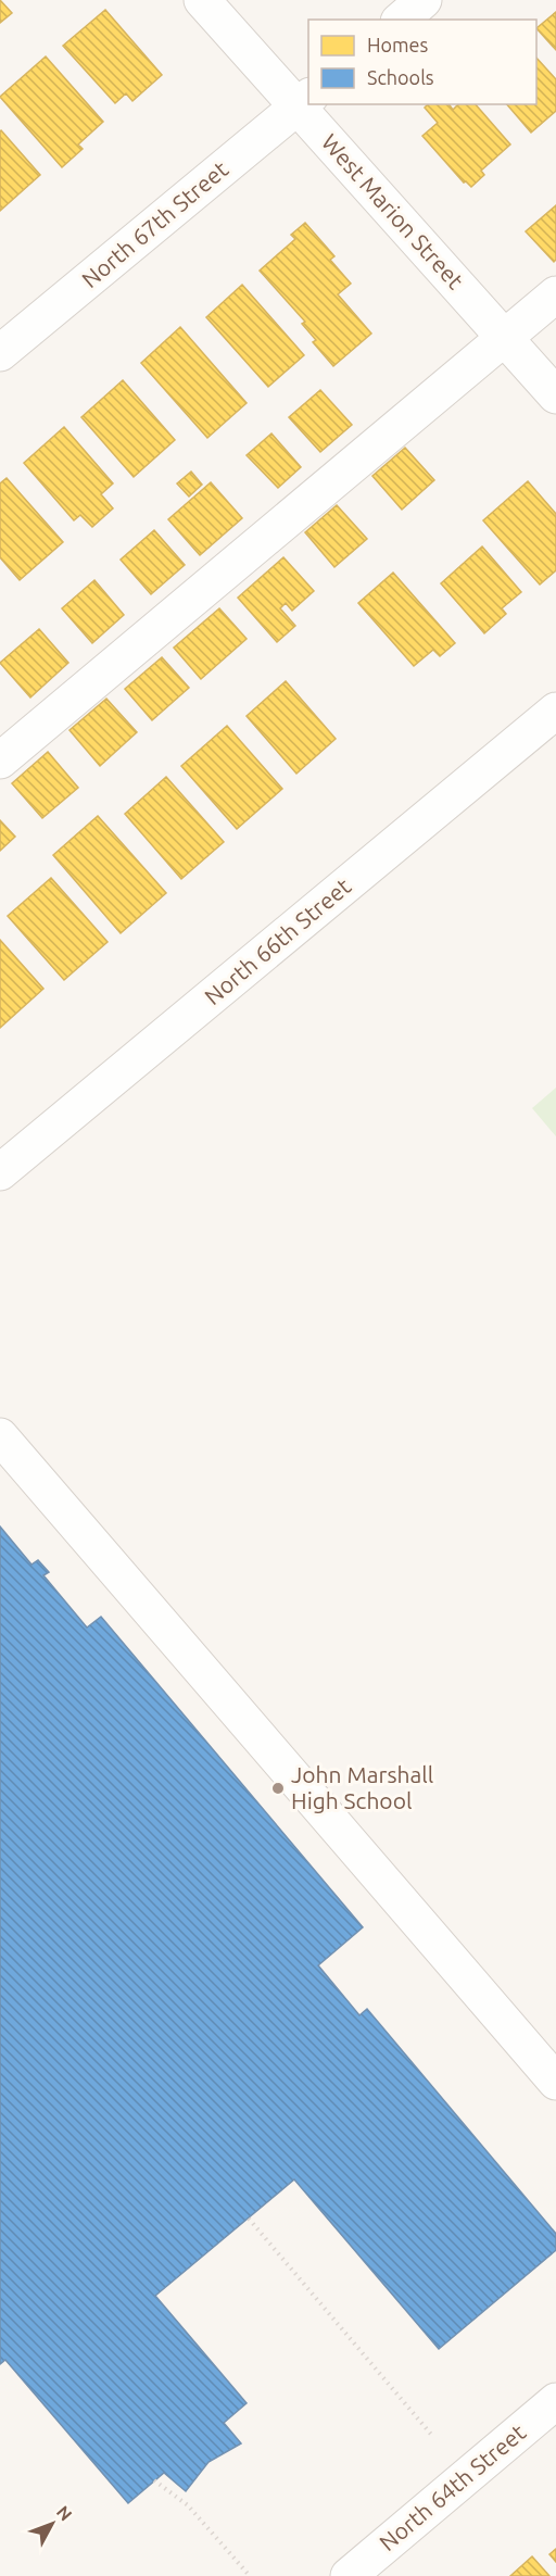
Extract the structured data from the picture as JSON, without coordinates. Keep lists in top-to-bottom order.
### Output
{
  "streets": {
    "street": [
      "West Marion Street",
      "North 67th Street",
      "North 66th Street",
      "North 64th Street"
    ]
  },
  "crossings": [
    ["West Marion Street", "North 67th Street"]
  ],
  "places": ["John Marshall High School"],
  "legend": ["Homes", "Schools"],
  "north": "top right"
}
